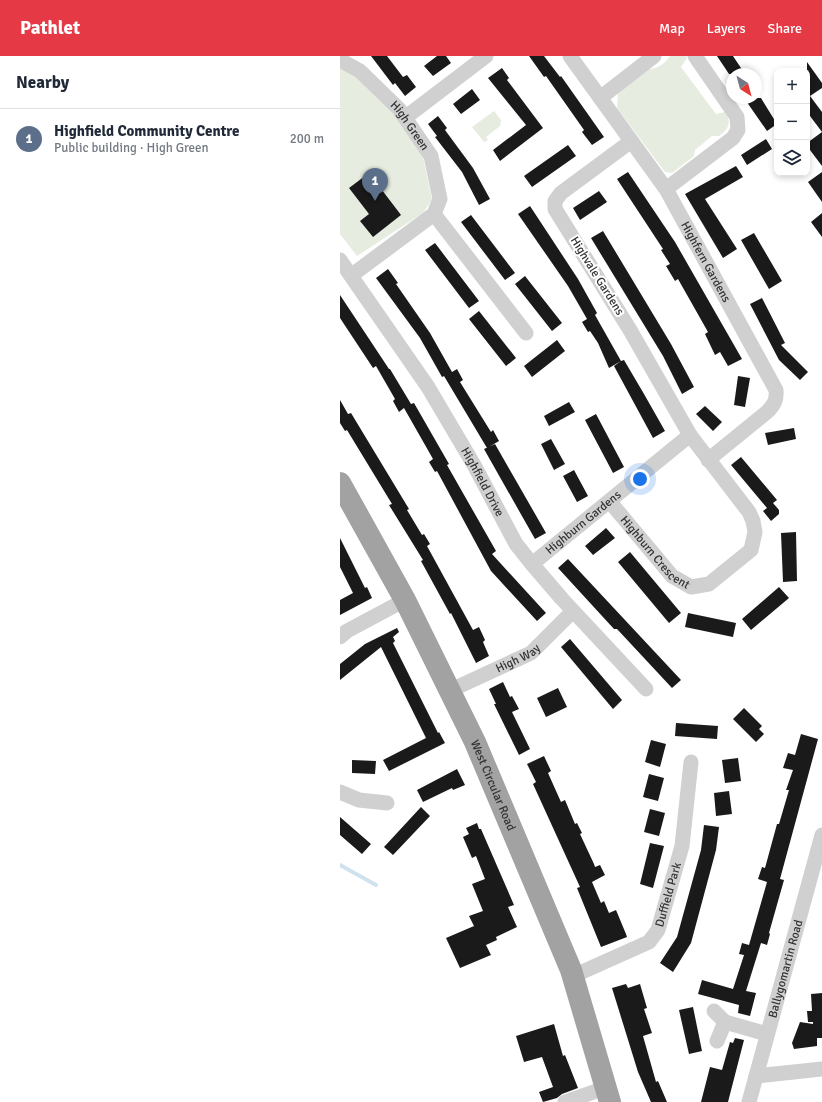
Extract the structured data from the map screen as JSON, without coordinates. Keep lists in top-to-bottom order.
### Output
{
  "streets": {
    "highway": ["West Circular Road"],
    "street": [
      "High Green",
      "Highfern Gardens",
      "Highvale Gardens",
      "Highfield Drive",
      "Highburn Gardens",
      "Highburn Crescent",
      "High Way",
      "Duffield Park",
      "Ballygomartin Road"
    ]
  },
  "crossings": [
    ["Highfern Gardens", "Highvale Gardens"],
    ["Highfern Gardens", "Highburn Crescent"],
    ["Highvale Gardens", "Highburn Gardens"],
    ["Highvale Gardens", "Highburn Crescent"],
    ["Highfield Drive", "Highburn Gardens"],
    ["Highfield Drive", "High Way"],
    ["Highburn Gardens", "Highburn Crescent"],
    ["High Way", "West Circular Road"],
    ["West Circular Road", "Duffield Park"]
  ],
  "north": "bottom right",
  "page": {
    "header": "Pathlet",
    "nav": ["Map", "Layers", "Share"],
    "heading": "Nearby",
    "map_buttons": ["+", "−"],
    "list": [
      {
        "mark": "1",
        "name": "Highfield Community Centre",
        "note": "Public building · High Green",
        "value": "200 m"
      }
    ],
    "pins": "1"
  }
}
